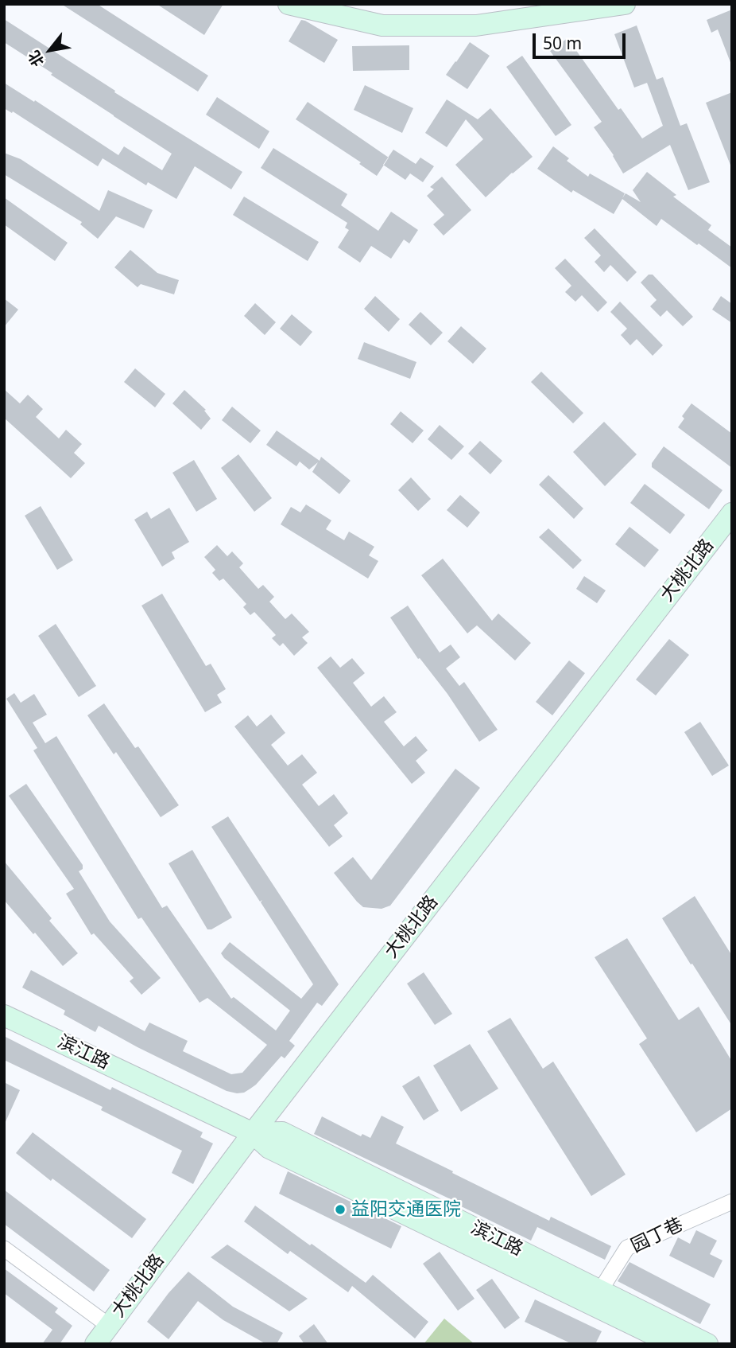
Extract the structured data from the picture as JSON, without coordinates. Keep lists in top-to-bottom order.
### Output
{
  "streets": {
    "street": ["大桃北路", "滨江路", "园丁巷"]
  },
  "crossings": [
    ["大桃北路", "滨江路"],
    ["滨江路", "园丁巷"]
  ],
  "places": ["益阳交通医院"],
  "scale_bar": "50 m",
  "north": "bottom left"
}
